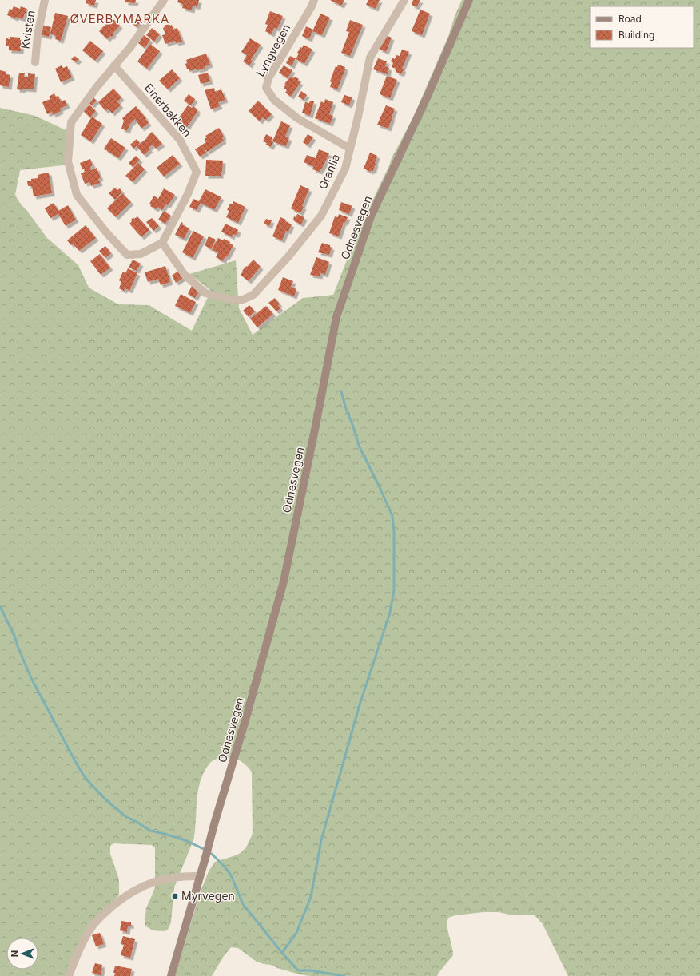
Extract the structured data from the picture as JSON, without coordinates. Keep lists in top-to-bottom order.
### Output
{
  "streets": {
    "main road": ["Odnesvegen"],
    "street": [
      "Kvisten",
      "Lyngvegen",
      "Einerbakken",
      "Granlia"
    ]
  },
  "crossings": [
    ["Lyngvegen", "Granlia"],
    ["Einerbakken", "Granlia"]
  ],
  "districts": ["ØVERBYMARKA"],
  "places": {
    "transit": ["Myrvegen"]
  },
  "legend": ["Road", "Building"],
  "north": "left"
}
